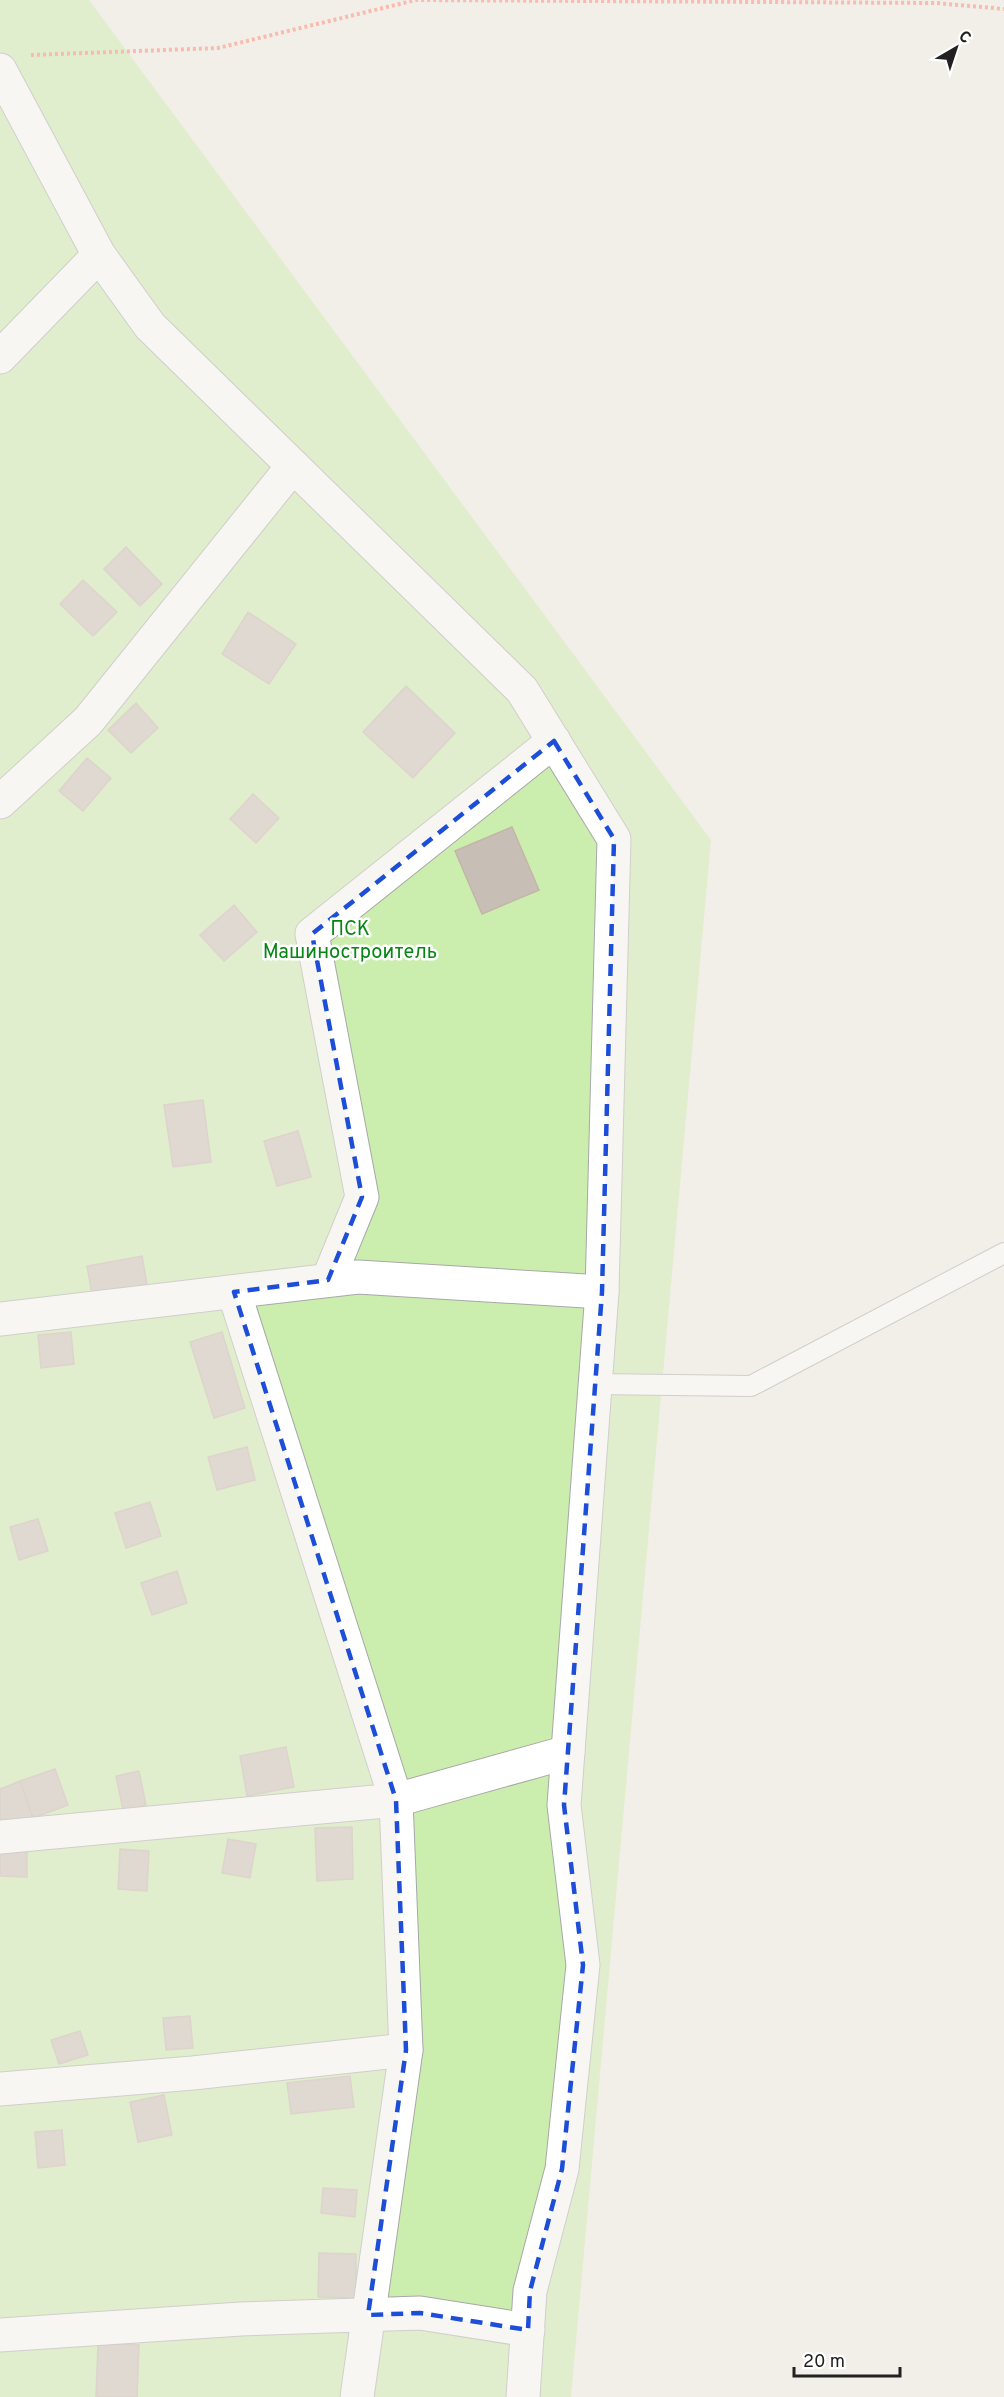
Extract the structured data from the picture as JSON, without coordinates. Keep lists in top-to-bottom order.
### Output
{
  "parks": ["ПСК Машиностроитель"],
  "scale_bar": "20 m",
  "north": "top right"
}
